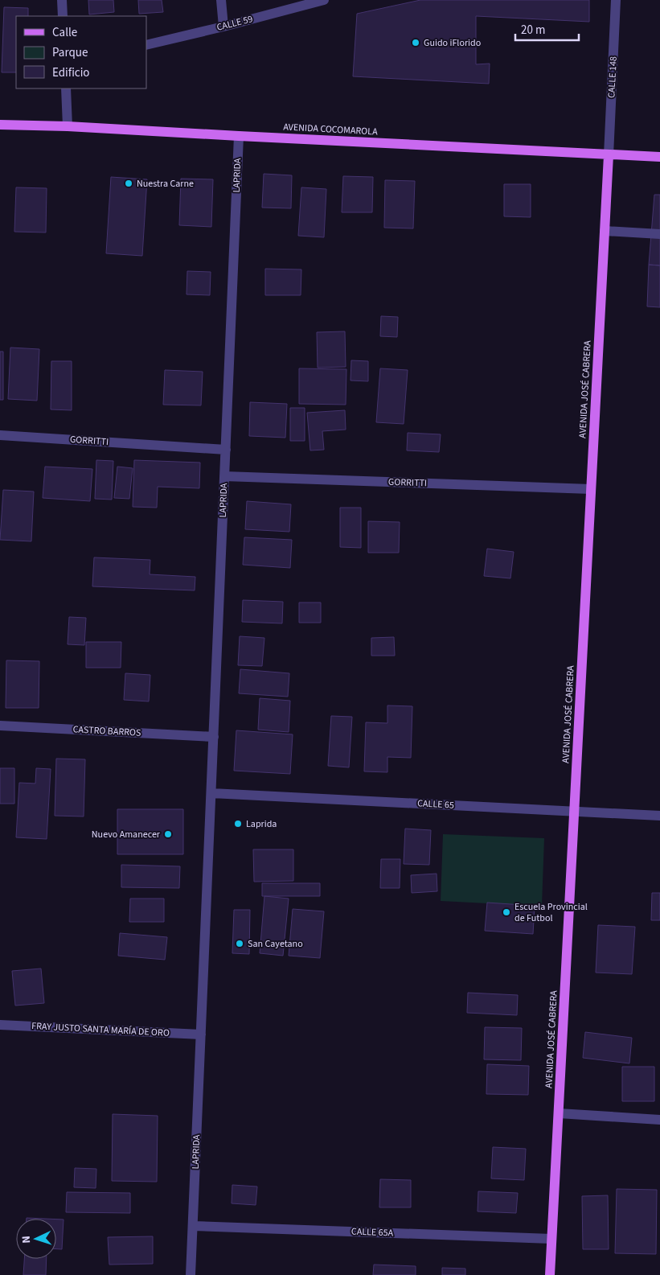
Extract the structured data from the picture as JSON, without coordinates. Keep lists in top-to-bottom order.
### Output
{
  "streets": {
    "main road": ["AVENIDA COCOMAROLA", "AVENIDA JOSÉ CABRERA"],
    "street": [
      "CALLE 59",
      "CALLE 148",
      "LAPRIDA",
      "GORRITTI",
      "CASTRO BARROS",
      "CALLE 65",
      "FRAY JUSTO SANTA MARÍA DE ORO",
      "CALLE 65A"
    ]
  },
  "crossings": [
    ["CALLE 148", "AVENIDA COCOMAROLA"],
    ["CALLE 148", "AVENIDA JOSÉ CABRERA"],
    ["AVENIDA COCOMAROLA", "LAPRIDA"],
    ["AVENIDA COCOMAROLA", "AVENIDA JOSÉ CABRERA"],
    ["LAPRIDA", "GORRITTI"],
    ["LAPRIDA", "CASTRO BARROS"],
    ["LAPRIDA", "CALLE 65"],
    ["LAPRIDA", "FRAY JUSTO SANTA MARÍA DE ORO"],
    ["LAPRIDA", "CALLE 65A"],
    ["AVENIDA JOSÉ CABRERA", "GORRITTI"],
    ["AVENIDA JOSÉ CABRERA", "CALLE 65"],
    ["AVENIDA JOSÉ CABRERA", "CALLE 65A"]
  ],
  "places": [
    "Guido iFlorido",
    "Nuestra Carne",
    "Laprida",
    "Nuevo Amanecer",
    "Escuela Provincial de Futbol",
    "San Cayetano"
  ],
  "legend": ["Calle", "Parque", "Edificio"],
  "scale_bar": "20 m",
  "north": "left"
}
